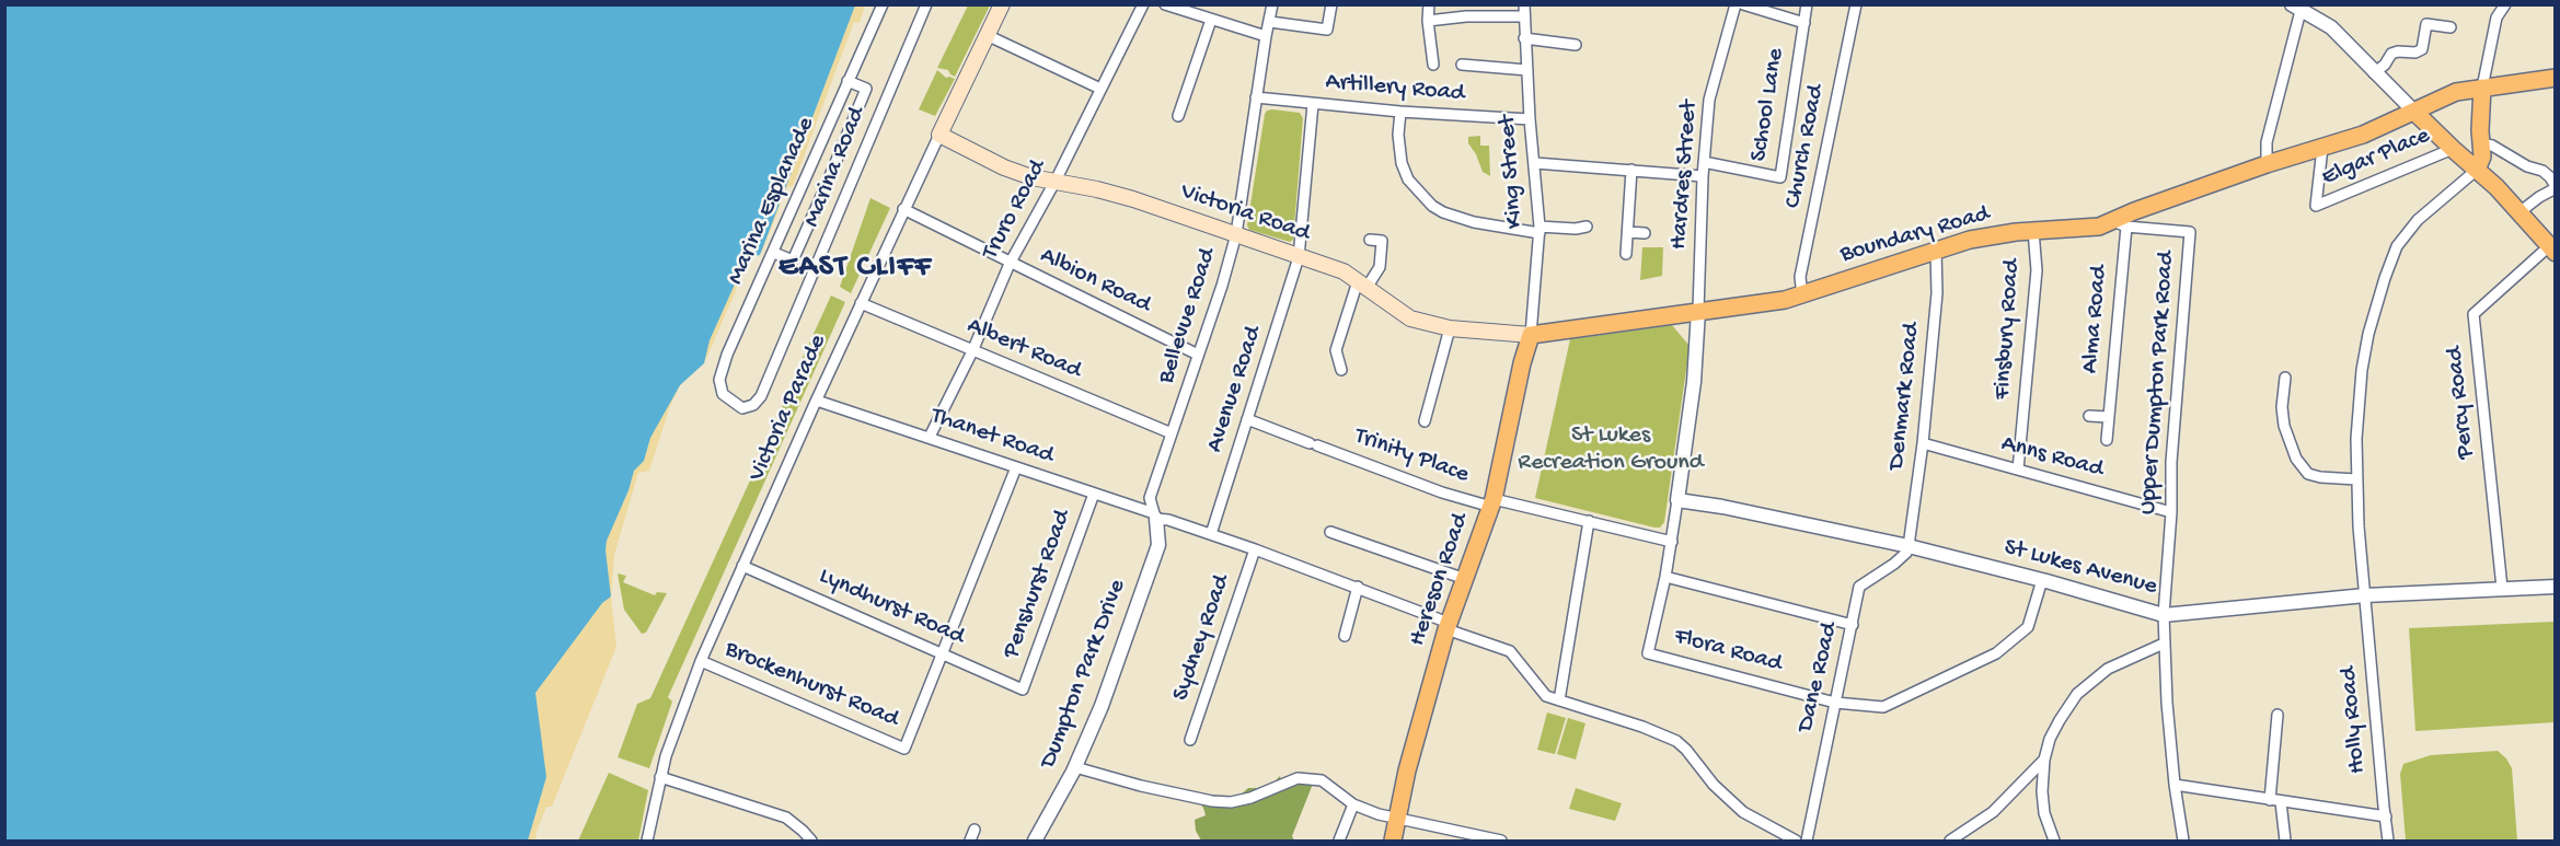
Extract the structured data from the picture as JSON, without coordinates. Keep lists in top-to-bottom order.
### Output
{
  "streets": {
    "main road": [
      "Victoria Road",
      "Boundary Road",
      "Victoria Parade",
      "Hereson Road"
    ],
    "street": [
      "Artillery Road",
      "School Lane",
      "Church Road",
      "Elgar Place",
      "Marina Road",
      "King Street",
      "Hardres Street",
      "Marina Esplanade",
      "Truro Road",
      "Albion Road",
      "Bellevue Road",
      "Alma Road",
      "Finsbury Road",
      "Albert Road",
      "Upper Dumpton Park Road",
      "Avenue Road",
      "Denmark Road",
      "Percy Road",
      "Thanet Road",
      "Trinity Place",
      "Anns Road",
      "St Lukes Avenue",
      "Penshurst Road",
      "Lyndhurst Road",
      "Sydney Road",
      "Flora Road",
      "Dumpton Park Drive",
      "Dane Road",
      "Brockenhurst Road",
      "Holly Road"
    ]
  },
  "crossings": [
    ["Artillery Road", "King Street"],
    ["Artillery Road", "Bellevue Road"],
    ["Artillery Road", "Avenue Road"],
    ["School Lane", "Hardres Street"],
    ["Church Road", "Boundary Road"],
    ["Elgar Place", "Boundary Road"],
    ["Elgar Place", "Holly Road"],
    ["Marina Road", "Marina Esplanade"],
    ["King Street", "Victoria Road"],
    ["King Street", "Boundary Road"],
    ["King Street", "Hereson Road"],
    ["Hardres Street", "Boundary Road"],
    ["Truro Road", "Victoria Road"],
    ["Truro Road", "Albion Road"],
    ["Truro Road", "Albert Road"],
    ["Truro Road", "Thanet Road"],
    ["Victoria Road", "Boundary Road"],
    ["Victoria Road", "Bellevue Road"],
    ["Victoria Road", "Avenue Road"],
    ["Victoria Road", "Victoria Parade"],
    ["Victoria Road", "Hereson Road"],
    ["Boundary Road", "Alma Road"],
    ["Boundary Road", "Finsbury Road"],
    ["Boundary Road", "Upper Dumpton Park Road"],
    ["Boundary Road", "Denmark Road"],
    ["Boundary Road", "Hereson Road"],
    ["Albion Road", "Bellevue Road"],
    ["Albion Road", "Victoria Parade"],
    ["Bellevue Road", "Albert Road"],
    ["Bellevue Road", "Thanet Road"],
    ["Bellevue Road", "Dumpton Park Drive"],
    ["Alma Road", "Upper Dumpton Park Road"],
    ["Finsbury Road", "Anns Road"],
    ["Albert Road", "Victoria Parade"],
    ["Upper Dumpton Park Road", "Anns Road"],
    ["Upper Dumpton Park Road", "St Lukes Avenue"],
    ["Avenue Road", "Thanet Road"],
    ["Avenue Road", "Trinity Place"],
    ["Denmark Road", "Anns Road"],
    ["Denmark Road", "St Lukes Avenue"],
    ["Denmark Road", "Dane Road"],
    ["Percy Road", "St Lukes Avenue"],
    ["Victoria Parade", "Thanet Road"],
    ["Victoria Parade", "Lyndhurst Road"],
    ["Victoria Parade", "Brockenhurst Road"],
    ["Thanet Road", "Hereson Road"],
    ["Thanet Road", "Penshurst Road"],
    ["Thanet Road", "Sydney Road"],
    ["Thanet Road", "Dumpton Park Drive"],
    ["Trinity Place", "Hereson Road"],
    ["St Lukes Avenue", "Flora Road"],
    ["St Lukes Avenue", "Dane Road"],
    ["St Lukes Avenue", "Holly Road"],
    ["Penshurst Road", "Lyndhurst Road"],
    ["Lyndhurst Road", "Brockenhurst Road"],
    ["Flora Road", "Dane Road"]
  ],
  "districts": ["EAST CLIFF"],
  "parks": ["St Lukes Recreation Ground"]
}
